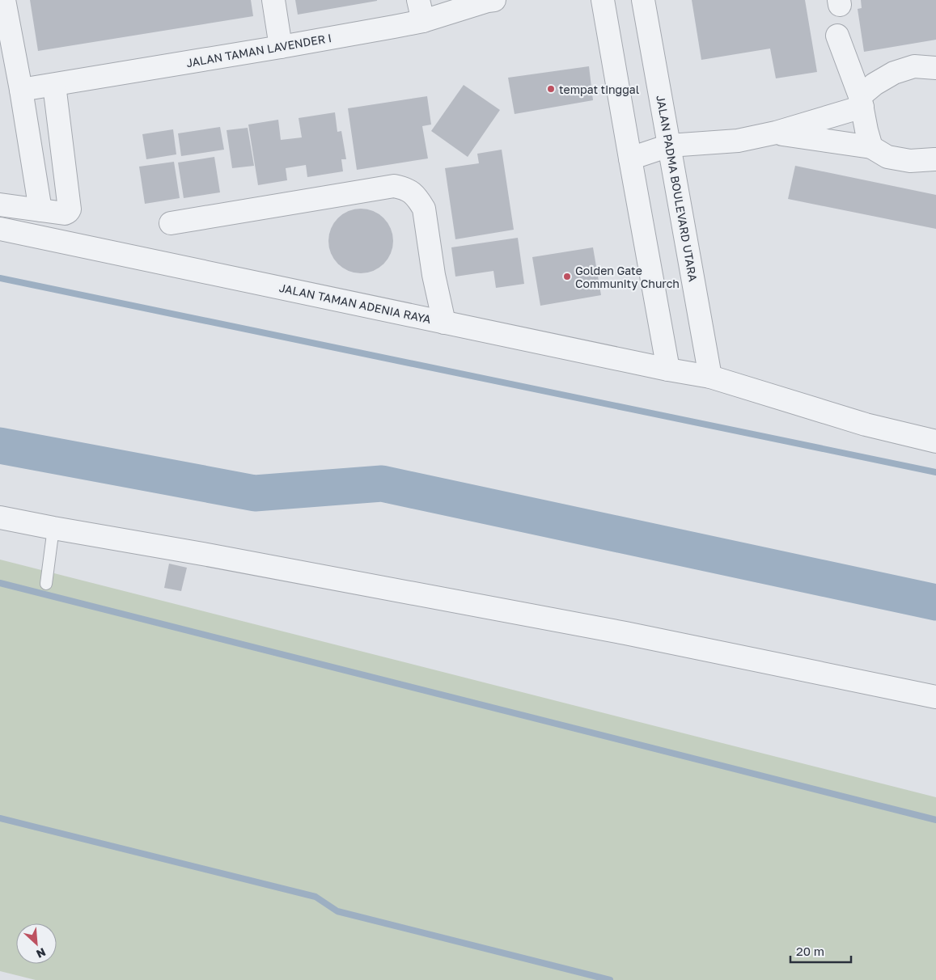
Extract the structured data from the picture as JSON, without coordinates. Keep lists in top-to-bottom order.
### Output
{
  "streets": {
    "street": ["JALAN TAMAN LAVENDER I", "JALAN PADMA BOULEVARD UTARA", "JALAN TAMAN ADENIA RAYA"]
  },
  "crossings": [
    ["JALAN PADMA BOULEVARD UTARA", "JALAN TAMAN ADENIA RAYA"]
  ],
  "places": ["tempat tinggal", "Golden Gate Community Church"],
  "scale_bar": "20 m",
  "north": "bottom right"
}
